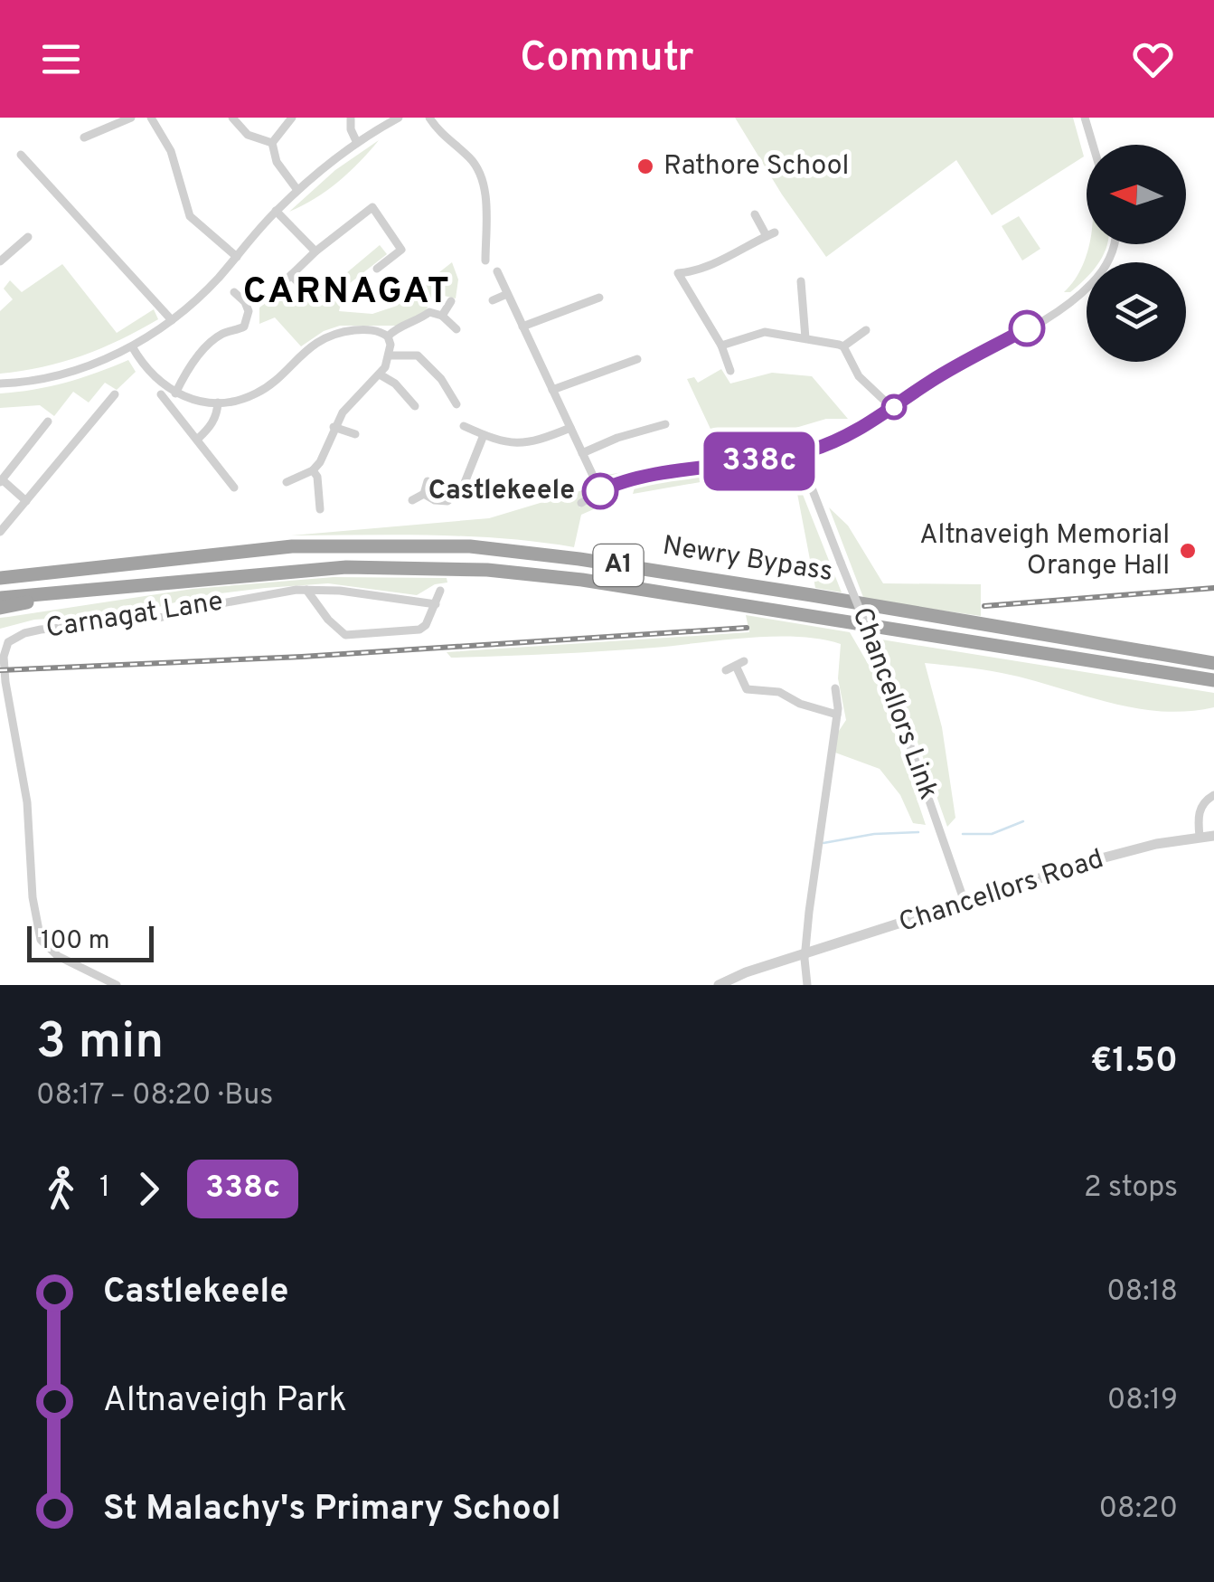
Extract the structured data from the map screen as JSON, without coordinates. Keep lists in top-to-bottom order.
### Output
{
  "streets": {
    "highway": ["Newry Bypass", "A1"],
    "street": ["Carnagat Lane", "Chancellors Link", "Chancellors Road"]
  },
  "crossings": [
    ["Chancellors Link", "Chancellors Road"]
  ],
  "districts": ["CARNAGAT"],
  "places": ["Rathore School", "Castlekeele", "Altnaveigh Memorial Orange Hall"],
  "lines": ["bus line 338c"],
  "scale_bar": "100 m",
  "north": "left",
  "page": {
    "header": "Commutr",
    "on_map": "338c",
    "scale": "100 m",
    "heading": ["3 min", "08:17 – 08:20 · Bus", "€1.50"],
    "legs": ["1", "338c", "2 stops"],
    "list": [
      {
        "name": "Castlekeele",
        "value": "08:18"
      },
      {
        "name": "Altnaveigh Park",
        "value": "08:19"
      },
      {
        "name": "St Malachy's Primary School",
        "value": "08:20"
      }
    ]
  }
}
